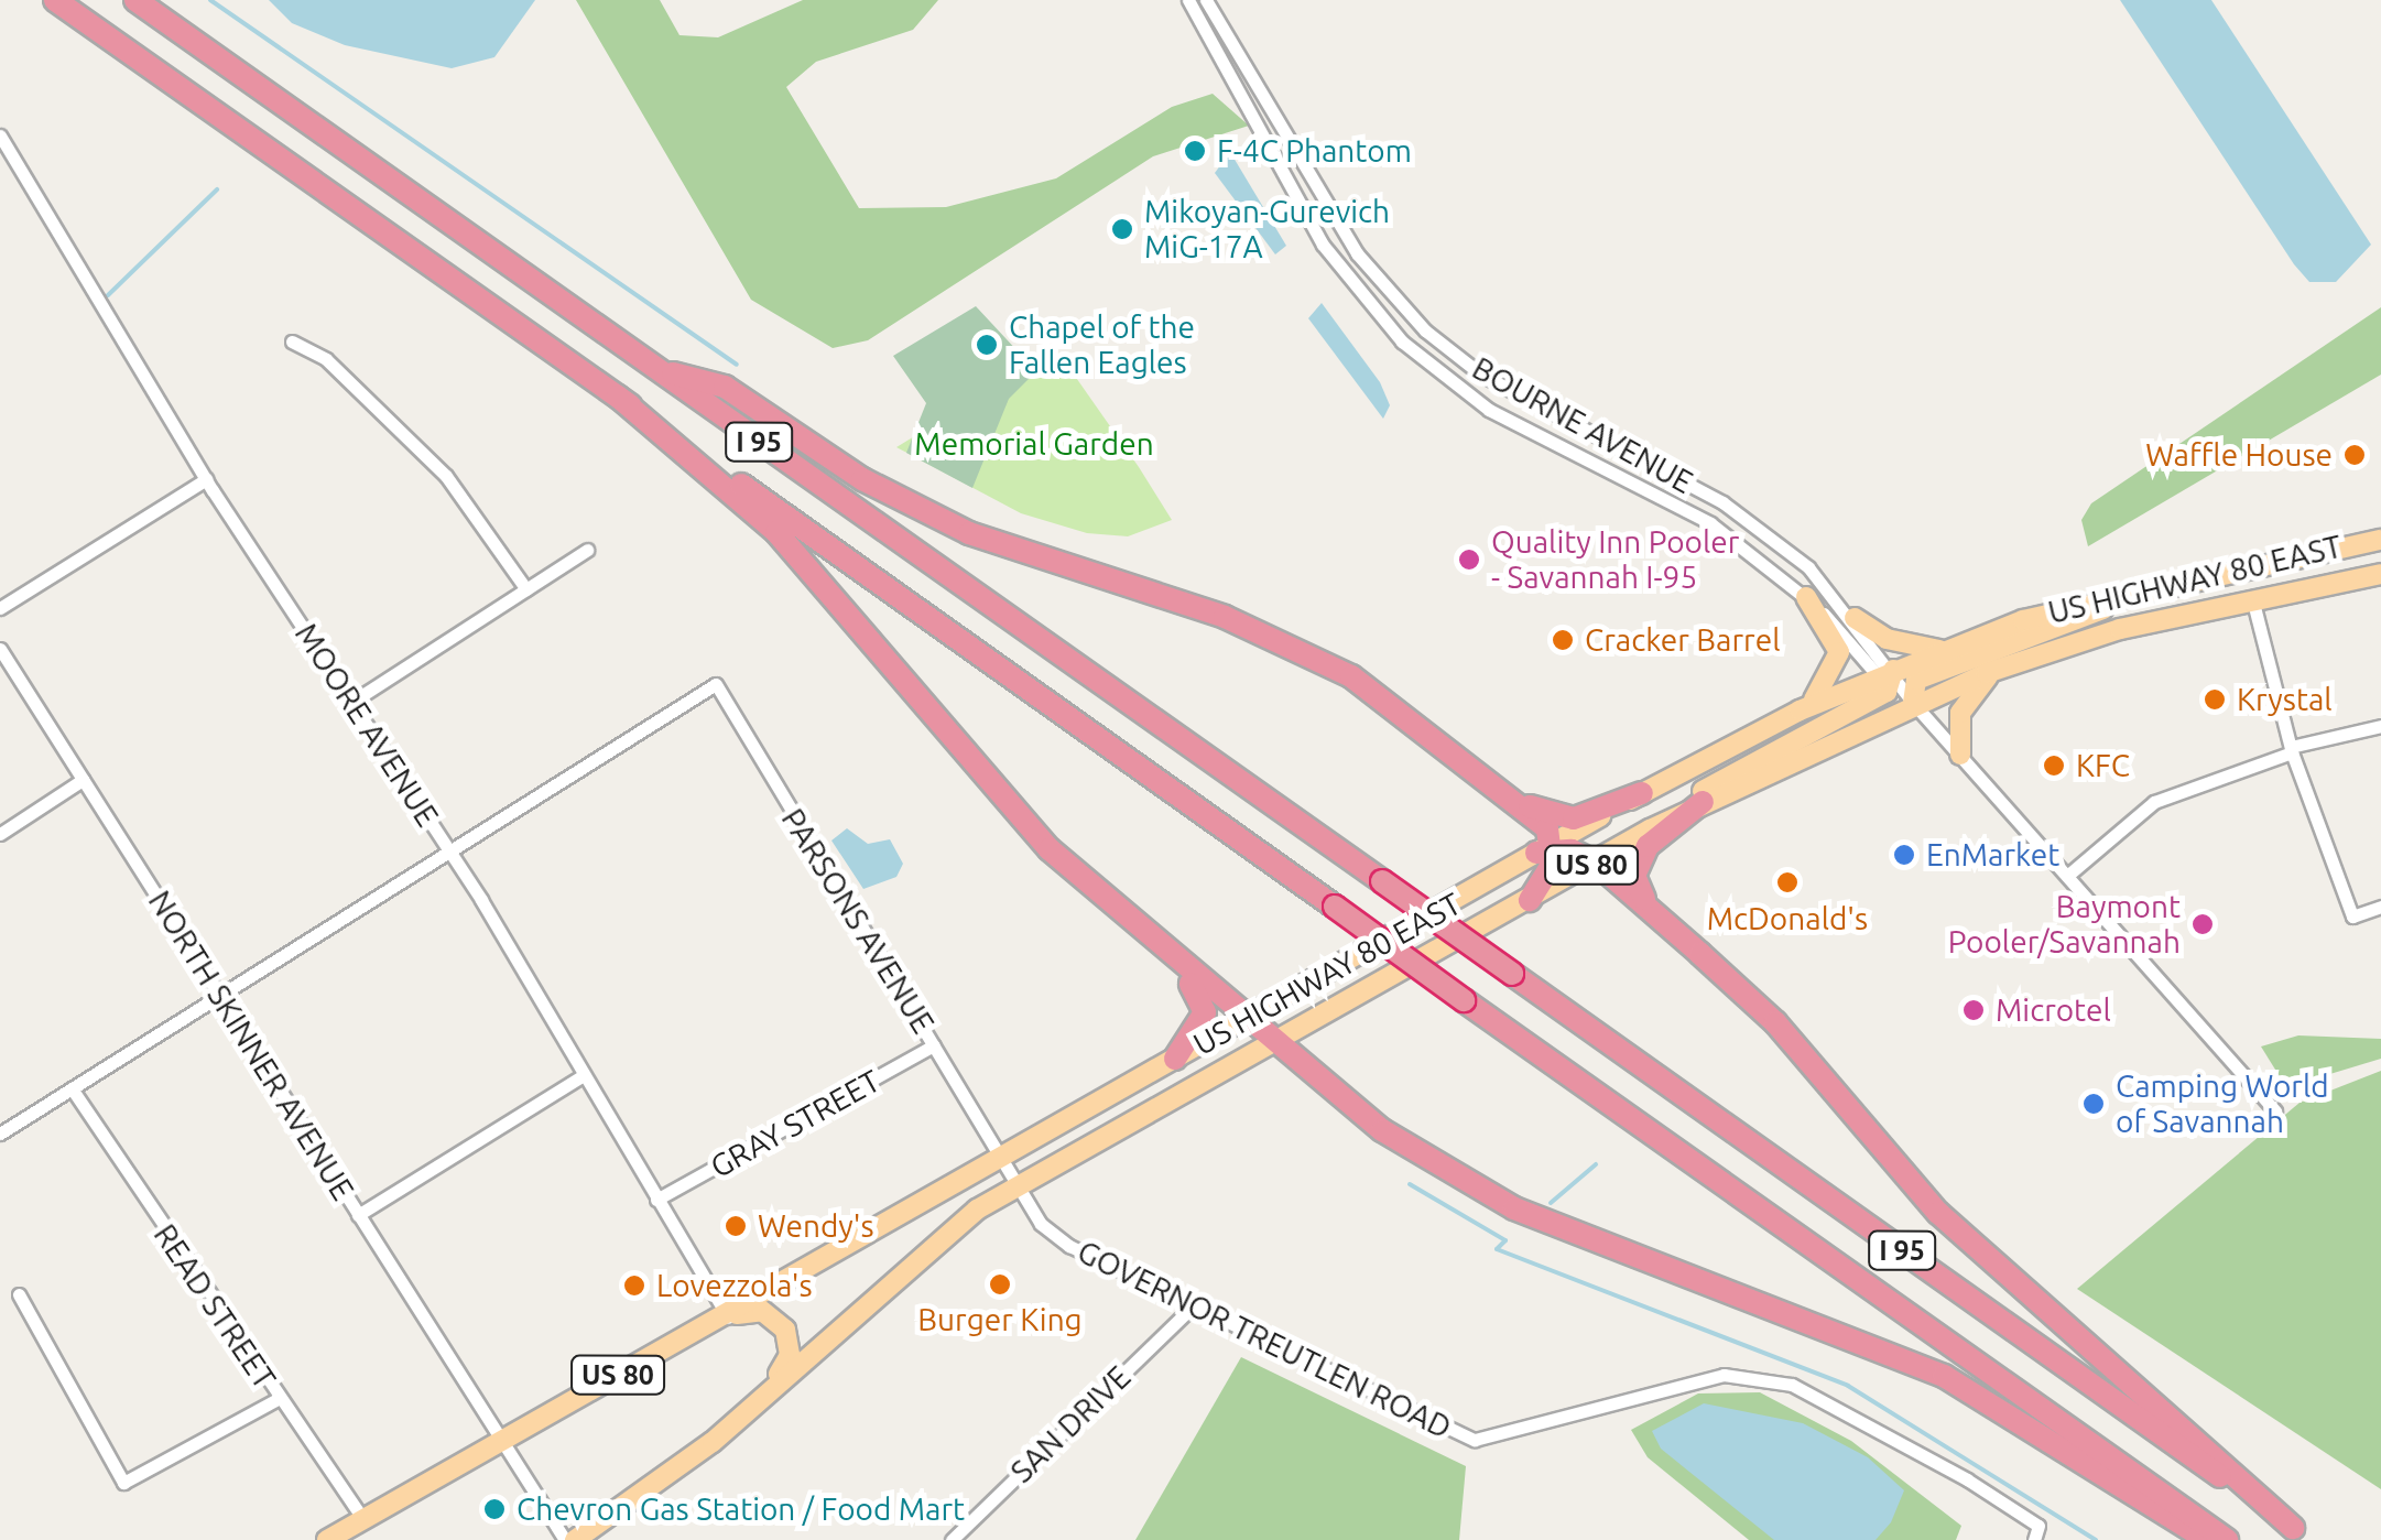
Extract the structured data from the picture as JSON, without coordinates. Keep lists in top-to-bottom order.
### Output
{
  "streets": {
    "highway": ["I 95"],
    "main road": ["US HIGHWAY 80 EAST", "US 80"],
    "street": [
      "BOURNE AVENUE",
      "MOORE AVENUE",
      "PARSONS AVENUE",
      "NORTH SKINNER AVENUE",
      "GRAY STREET",
      "READ STREET",
      "GOVERNOR TREUTLEN ROAD",
      "SAN DRIVE"
    ]
  },
  "crossings": [
    ["BOURNE AVENUE", "US HIGHWAY 80 EAST"],
    ["US HIGHWAY 80 EAST", "MOORE AVENUE"],
    ["US HIGHWAY 80 EAST", "PARSONS AVENUE"],
    ["US HIGHWAY 80 EAST", "NORTH SKINNER AVENUE"],
    ["US HIGHWAY 80 EAST", "READ STREET"],
    ["US HIGHWAY 80 EAST", "GOVERNOR TREUTLEN ROAD"],
    ["MOORE AVENUE", "PARSONS AVENUE"],
    ["MOORE AVENUE", "GRAY STREET"],
    ["PARSONS AVENUE", "GRAY STREET"],
    ["PARSONS AVENUE", "GOVERNOR TREUTLEN ROAD"],
    ["GOVERNOR TREUTLEN ROAD", "SAN DRIVE"]
  ],
  "parks": ["Memorial Garden"],
  "places": [
    "F-4C Phantom",
    "Mikoyan-Gurevich MiG-17A",
    "Chapel of the Fallen Eagles",
    "Waffle House",
    "Quality Inn Pooler - Savannah I-95",
    "Cracker Barrel",
    "Krystal",
    "KFC",
    "EnMarket",
    "McDonald's",
    "Baymont Pooler/Savannah",
    "Microtel",
    "Camping World of Savannah",
    "Wendy's",
    "Burger King",
    "Lovezzola's",
    "Chevron Gas Station / Food Mart"
  ]
}
